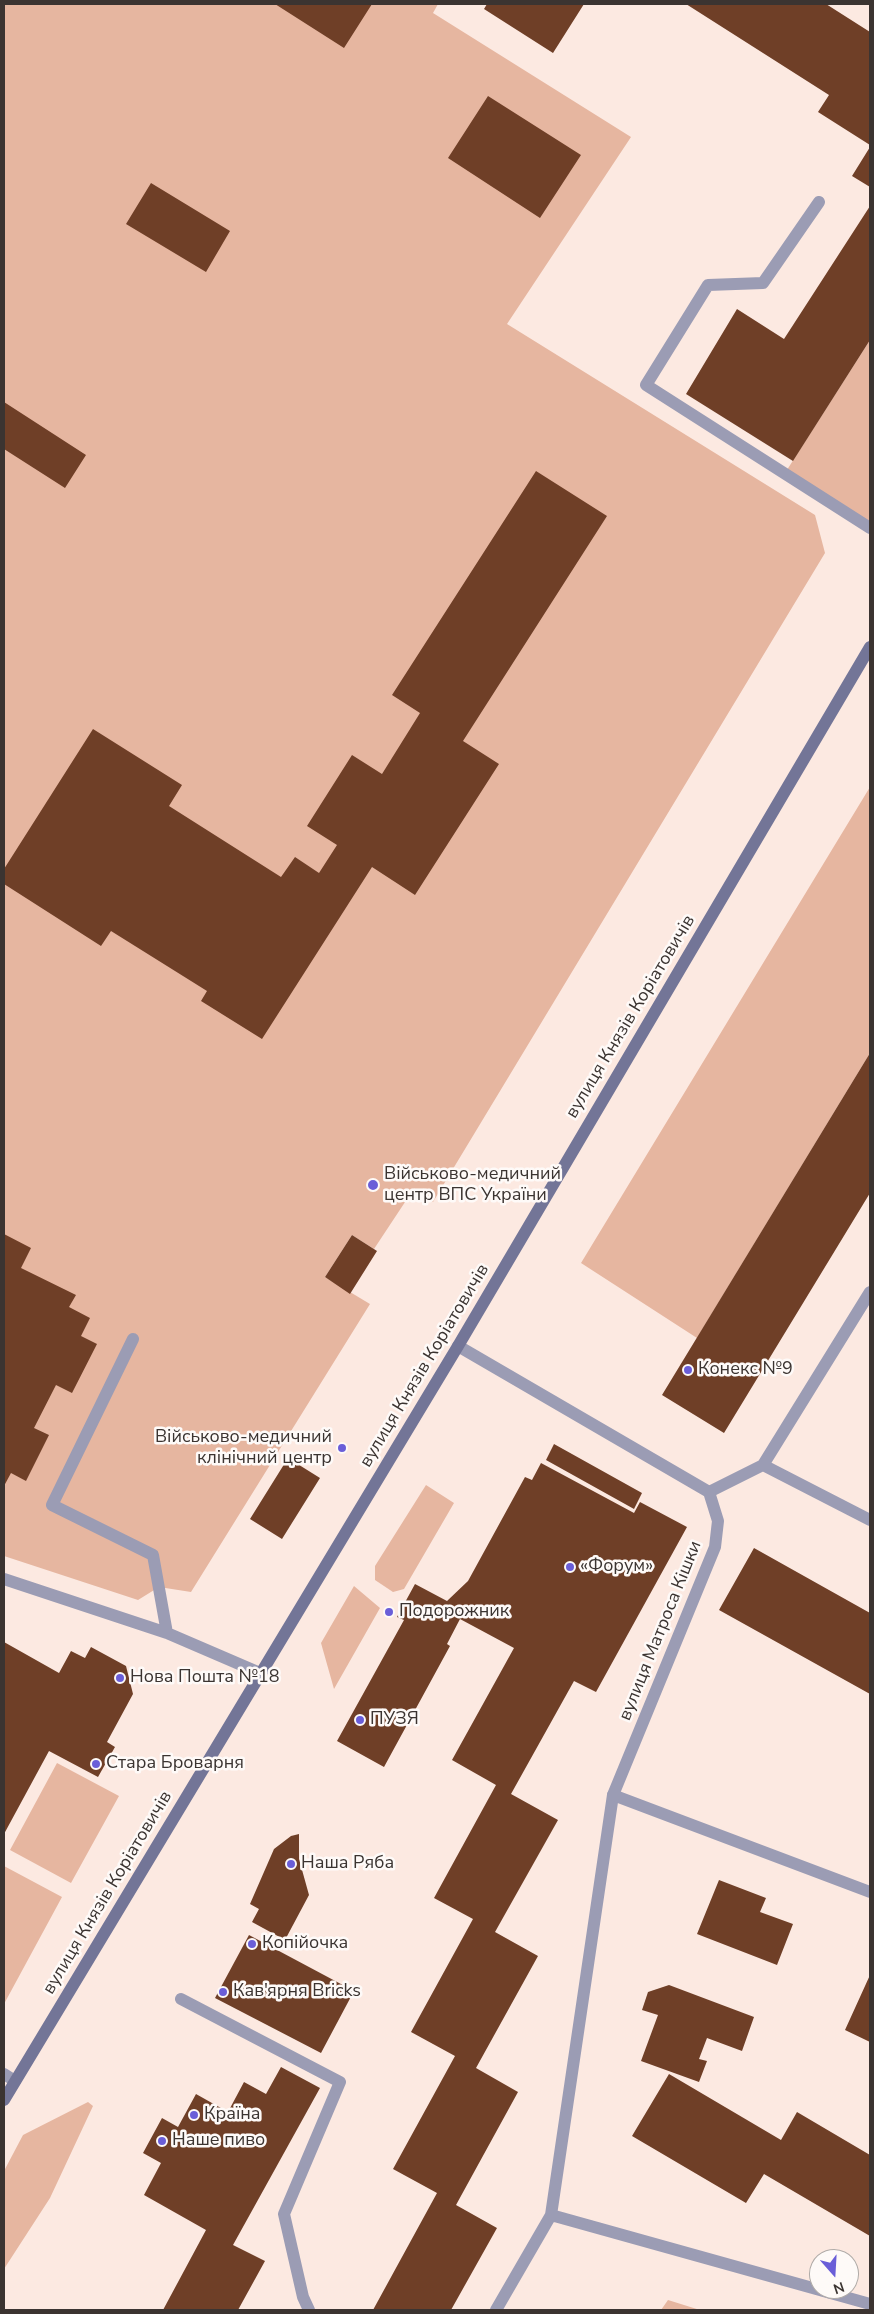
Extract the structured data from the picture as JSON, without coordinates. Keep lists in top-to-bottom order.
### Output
{
  "streets": {
    "main road": ["вулиця Князів Коріатовичів"],
    "street": ["вулиця Матроса Кішки"]
  },
  "places": [
    "Військово-медичний центр ВПС України",
    "Конекс №9",
    "Військово-медичний клінічний центр",
    "«Форум»",
    "Подорожник",
    "Нова Пошта №18",
    "ПУЗЯ",
    "Стара Броварня",
    "Наша Ряба",
    "Копійочка",
    "Кав'ярня Bricks",
    "Країна",
    "Наше пиво"
  ],
  "north": "bottom"
}
